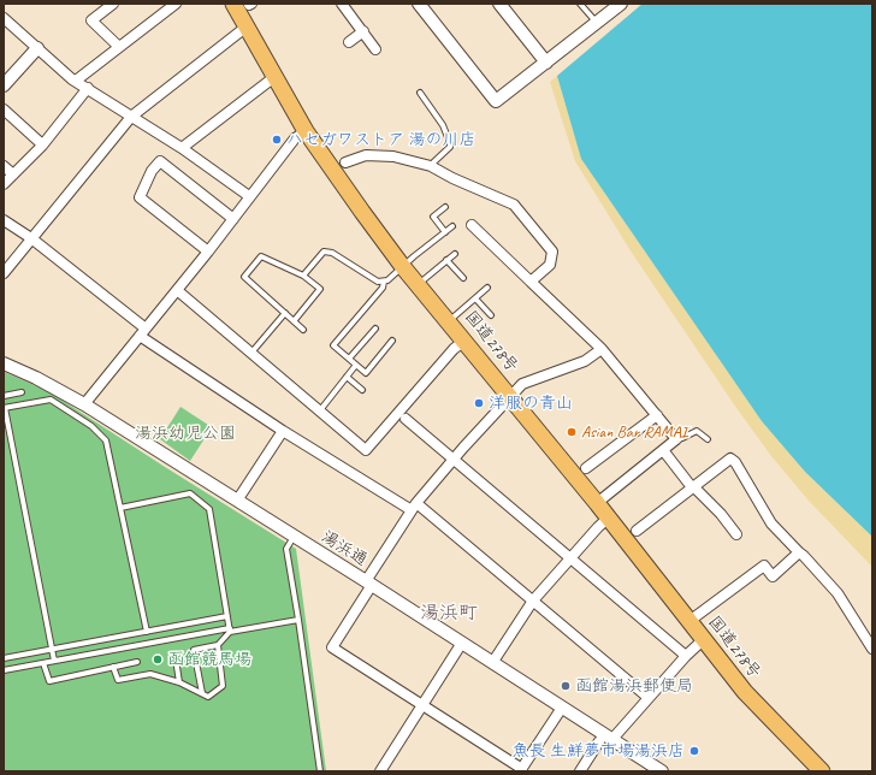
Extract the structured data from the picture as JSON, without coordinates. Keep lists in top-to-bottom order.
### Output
{
  "streets": {
    "highway": ["国道278号"],
    "street": ["湯浜通"]
  },
  "districts": ["湯浜町"],
  "parks": ["湯浜幼児公園"],
  "places": [
    "ハセガワストア 湯の川店",
    "洋服の青山",
    "Asian Bar RAMAI",
    "函館競馬場",
    "函館湯浜郵便局",
    "魚長 生鮮夢市場湯浜店"
  ]
}
